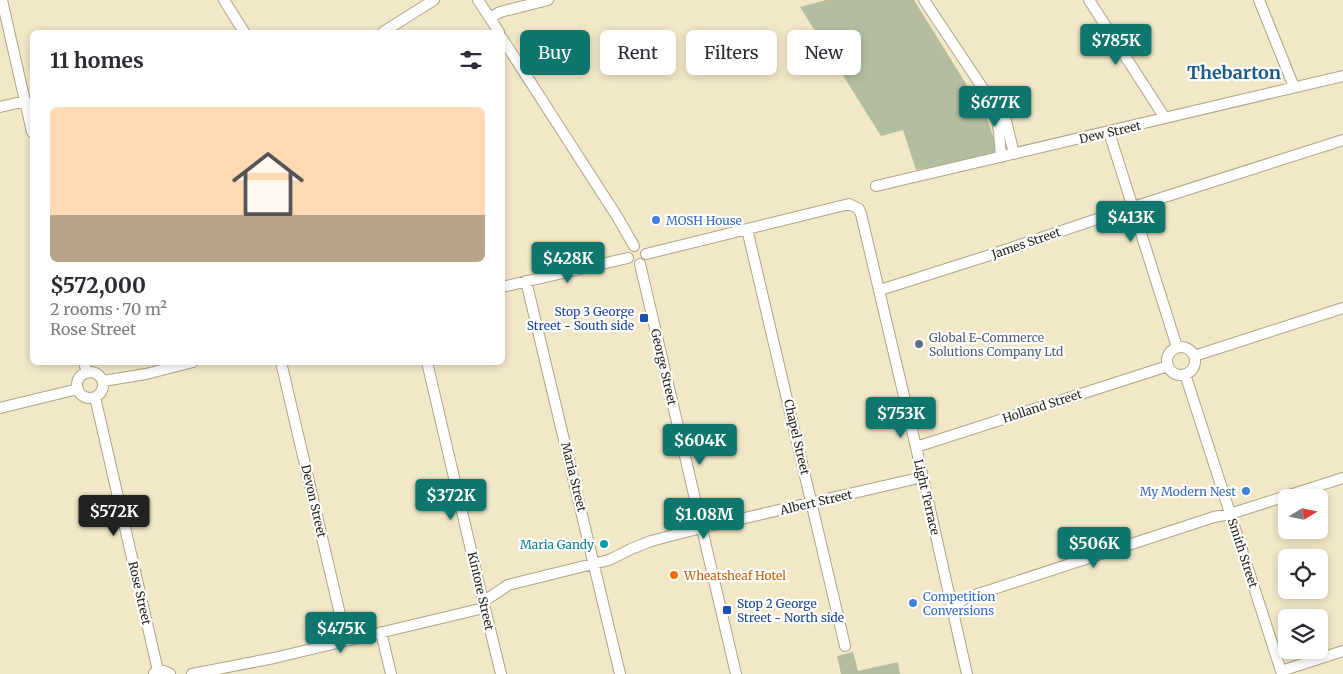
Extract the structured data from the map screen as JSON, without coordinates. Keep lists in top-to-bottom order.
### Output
{
  "streets": {
    "street": [
      "Dew Street",
      "James Street",
      "George Street",
      "Holland Street",
      "Chapel Street",
      "Maria Street",
      "Light Terrace",
      "Devon Street",
      "Albert Street",
      "Smith Street",
      "Kintore Street",
      "Rose Street"
    ]
  },
  "crossings": [
    ["James Street", "Light Terrace"],
    ["George Street", "Albert Street"],
    ["Holland Street", "Light Terrace"],
    ["Holland Street", "Smith Street"],
    ["Chapel Street", "Light Terrace"],
    ["Chapel Street", "Albert Street"],
    ["Maria Street", "Albert Street"],
    ["Light Terrace", "Albert Street"],
    ["Albert Street", "Kintore Street"]
  ],
  "districts": ["Thebarton"],
  "places": {
    "other": [
      "MOSH House",
      "Global E-Commerce Solutions Company Ltd",
      "My Modern Nest",
      "Maria Gandy",
      "Wheatsheaf Hotel",
      "Competition Conversions"
    ],
    "transit": ["Stop 3 George Street - South side", "Stop 2 George Street - North side"]
  },
  "north": "right",
  "page": {
    "price": [
      "$785K",
      "$677K",
      "$413K",
      "$428K",
      "$753K",
      "$604K",
      "$372K",
      "$572K",
      "$1.08M",
      "$506K",
      "$475K"
    ],
    "chip": [
      "Buy",
      "Rent",
      "Filters",
      "New"
    ],
    "heading": "11 homes",
    "list": [
      {
        "name": "$572,000",
        "note": "2 rooms · 70 m² · Rose Street"
      }
    ]
  }
}
